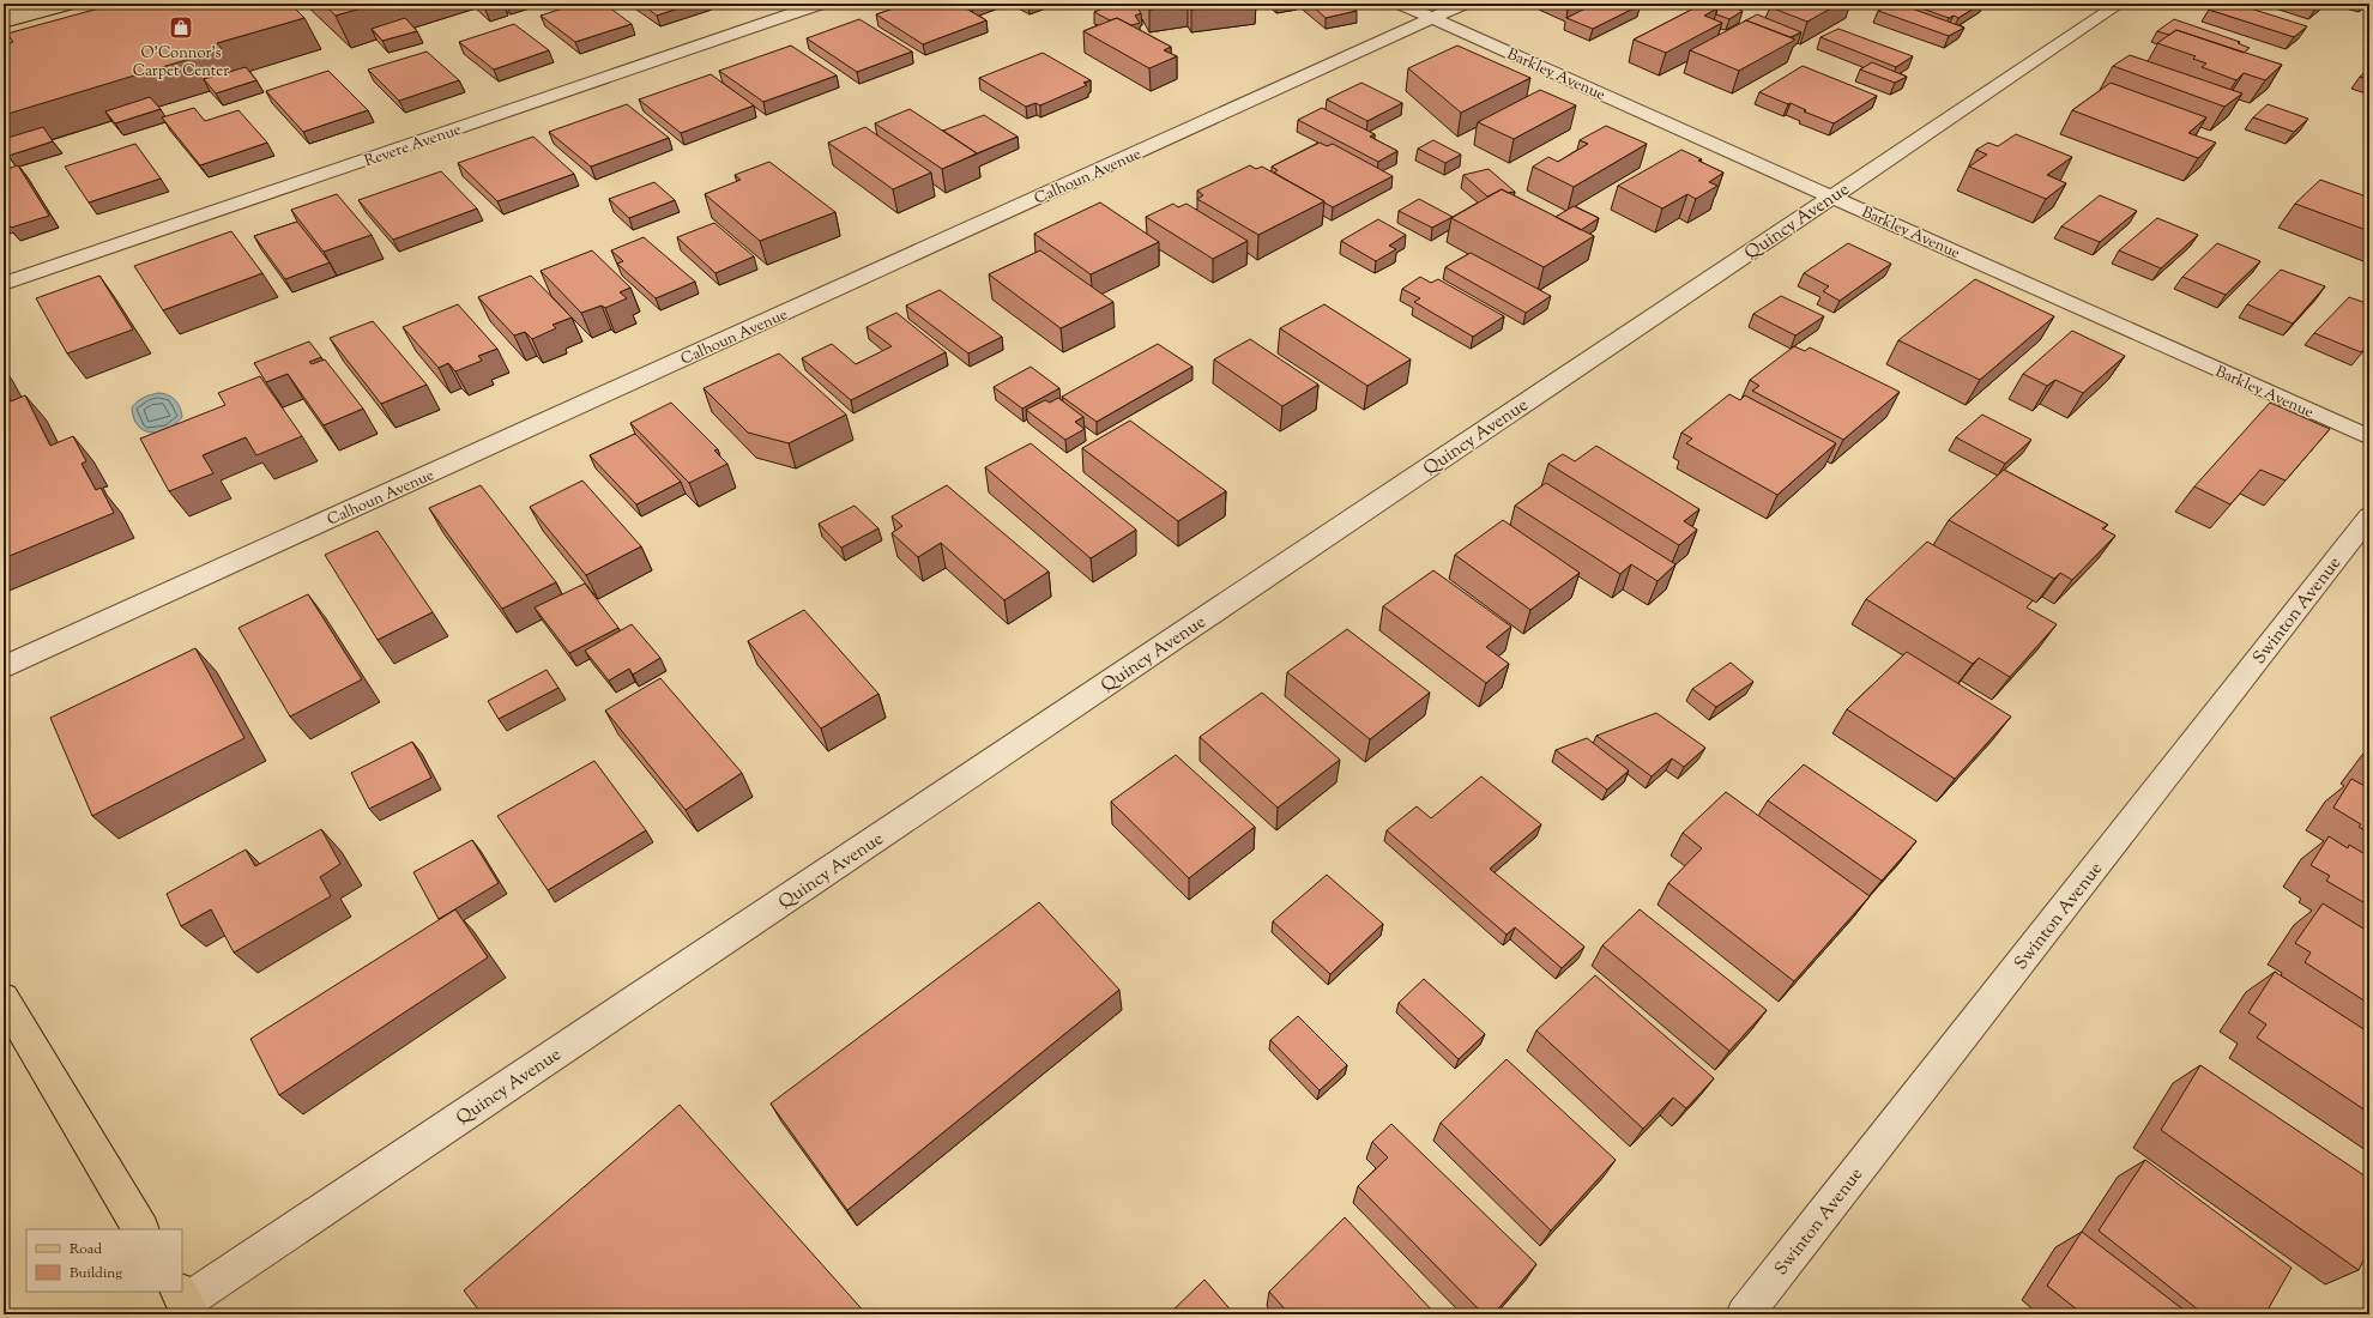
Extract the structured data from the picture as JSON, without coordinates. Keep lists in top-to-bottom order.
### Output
{
  "streets": {
    "street": [
      "Barkley Avenue",
      "Revere Avenue",
      "Calhoun Avenue",
      "Quincy Avenue",
      "Swinton Avenue"
    ]
  },
  "crossings": [
    ["Barkley Avenue", "Calhoun Avenue"],
    ["Barkley Avenue", "Quincy Avenue"]
  ],
  "places": {
    "shop": ["O'Connor's Carpet Center"]
  },
  "legend": ["Road", "Building"]
}
